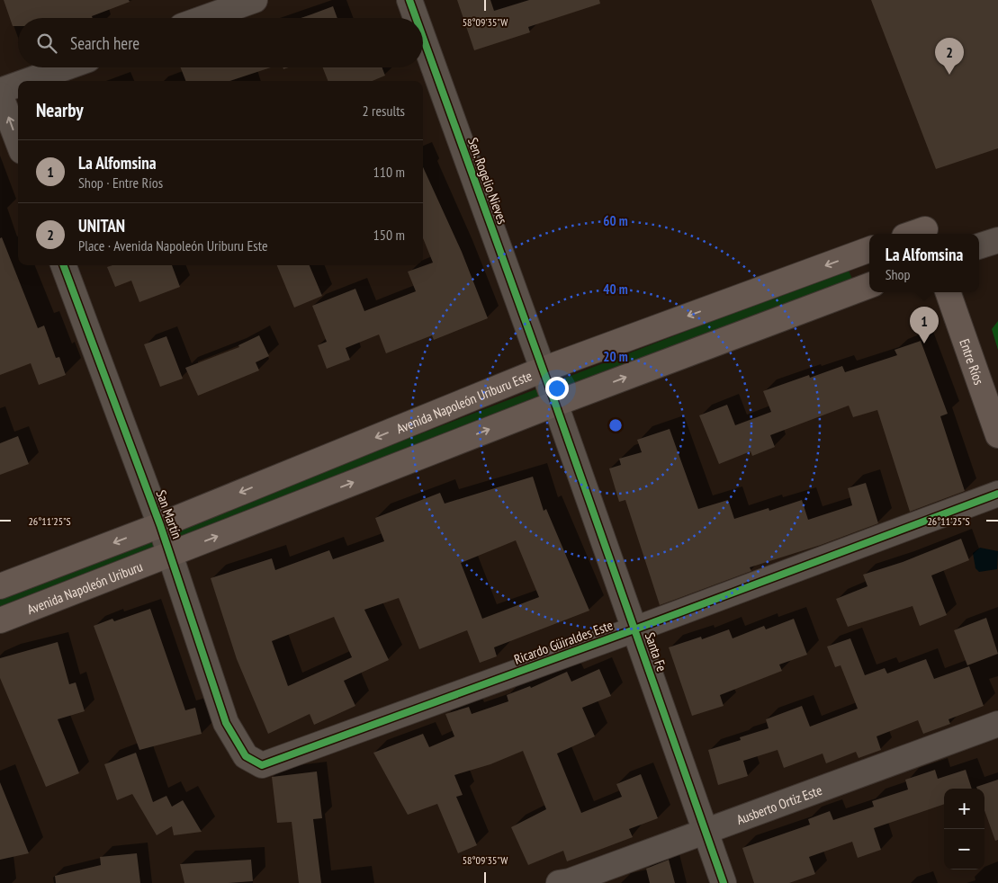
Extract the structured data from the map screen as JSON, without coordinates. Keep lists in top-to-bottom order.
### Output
{
  "streets": {
    "main road": ["Entre Ríos", "Avenida Napoleón Uriburu Este", "Avenida Napoleón Uriburu"],
    "street": [
      "Sen. Rogelio Nieves",
      "San Martín",
      "Ricardo Güiraldes Este",
      "Santa Fe",
      "Ausberto Ortiz Este"
    ]
  },
  "crossings": [
    ["Sen. Rogelio Nieves", "Avenida Napoleón Uriburu Este"],
    ["Sen. Rogelio Nieves", "Santa Fe"],
    ["Avenida Napoleón Uriburu Este", "San Martín"],
    ["San Martín", "Avenida Napoleón Uriburu"],
    ["San Martín", "Ricardo Güiraldes Este"],
    ["Ricardo Güiraldes Este", "Santa Fe"],
    ["Santa Fe", "Ausberto Ortiz Este"]
  ],
  "page": {
    "search": "Search here",
    "pins": ["2", "1"],
    "heading": ["Nearby", "2 results"],
    "list": [
      {
        "mark": "1",
        "name": "La Alfomsina",
        "note": "Shop · Entre Ríos",
        "value": "110 m"
      },
      {
        "mark": "2",
        "name": "UNITAN",
        "note": "Place · Avenida Napoleón Uriburu Este",
        "value": "150 m"
      }
    ],
    "popup": ["La Alfomsina", "Shop"],
    "map_buttons": ["+", "−"]
  },
  "coordinates": ["58°09'35\"W", "26°11'25\"S"],
  "rings": ["60 m", "40 m", "20 m"]
}
